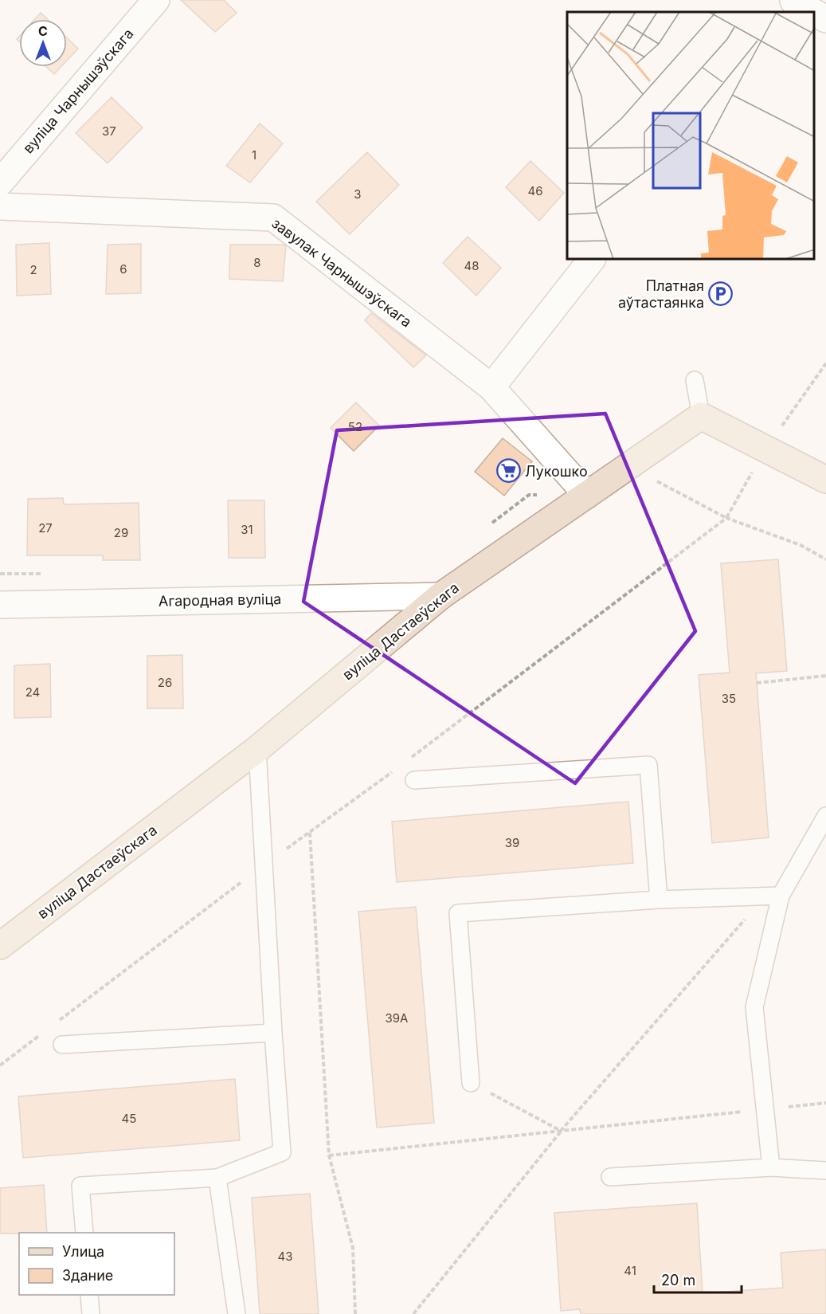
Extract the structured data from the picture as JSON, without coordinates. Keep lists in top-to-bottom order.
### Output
{
  "streets": {
    "street": [
      "вуліца Чарнышэўскага",
      "завулак Чарнышэўскага",
      "Агародная вуліца",
      "вуліца Дастаеўскага"
    ]
  },
  "crossings": [
    ["завулак Чарнышэўскага", "вуліца Дастаеўскага"],
    ["Агародная вуліца", "вуліца Дастаеўскага"]
  ],
  "places": {
    "parking": ["Платная аўтастаянка"],
    "supermarket": ["Лукошко"]
  },
  "house_numbers": [
    "37",
    "1",
    "46",
    "3",
    "8",
    "48",
    "6",
    "2",
    "52",
    "27",
    "31",
    "29",
    "26",
    "24",
    "35",
    "39",
    "39А",
    "45",
    "43",
    "41"
  ],
  "legend": ["Улица", "Здание"],
  "scale_bar": "20 m",
  "north": "top"
}
